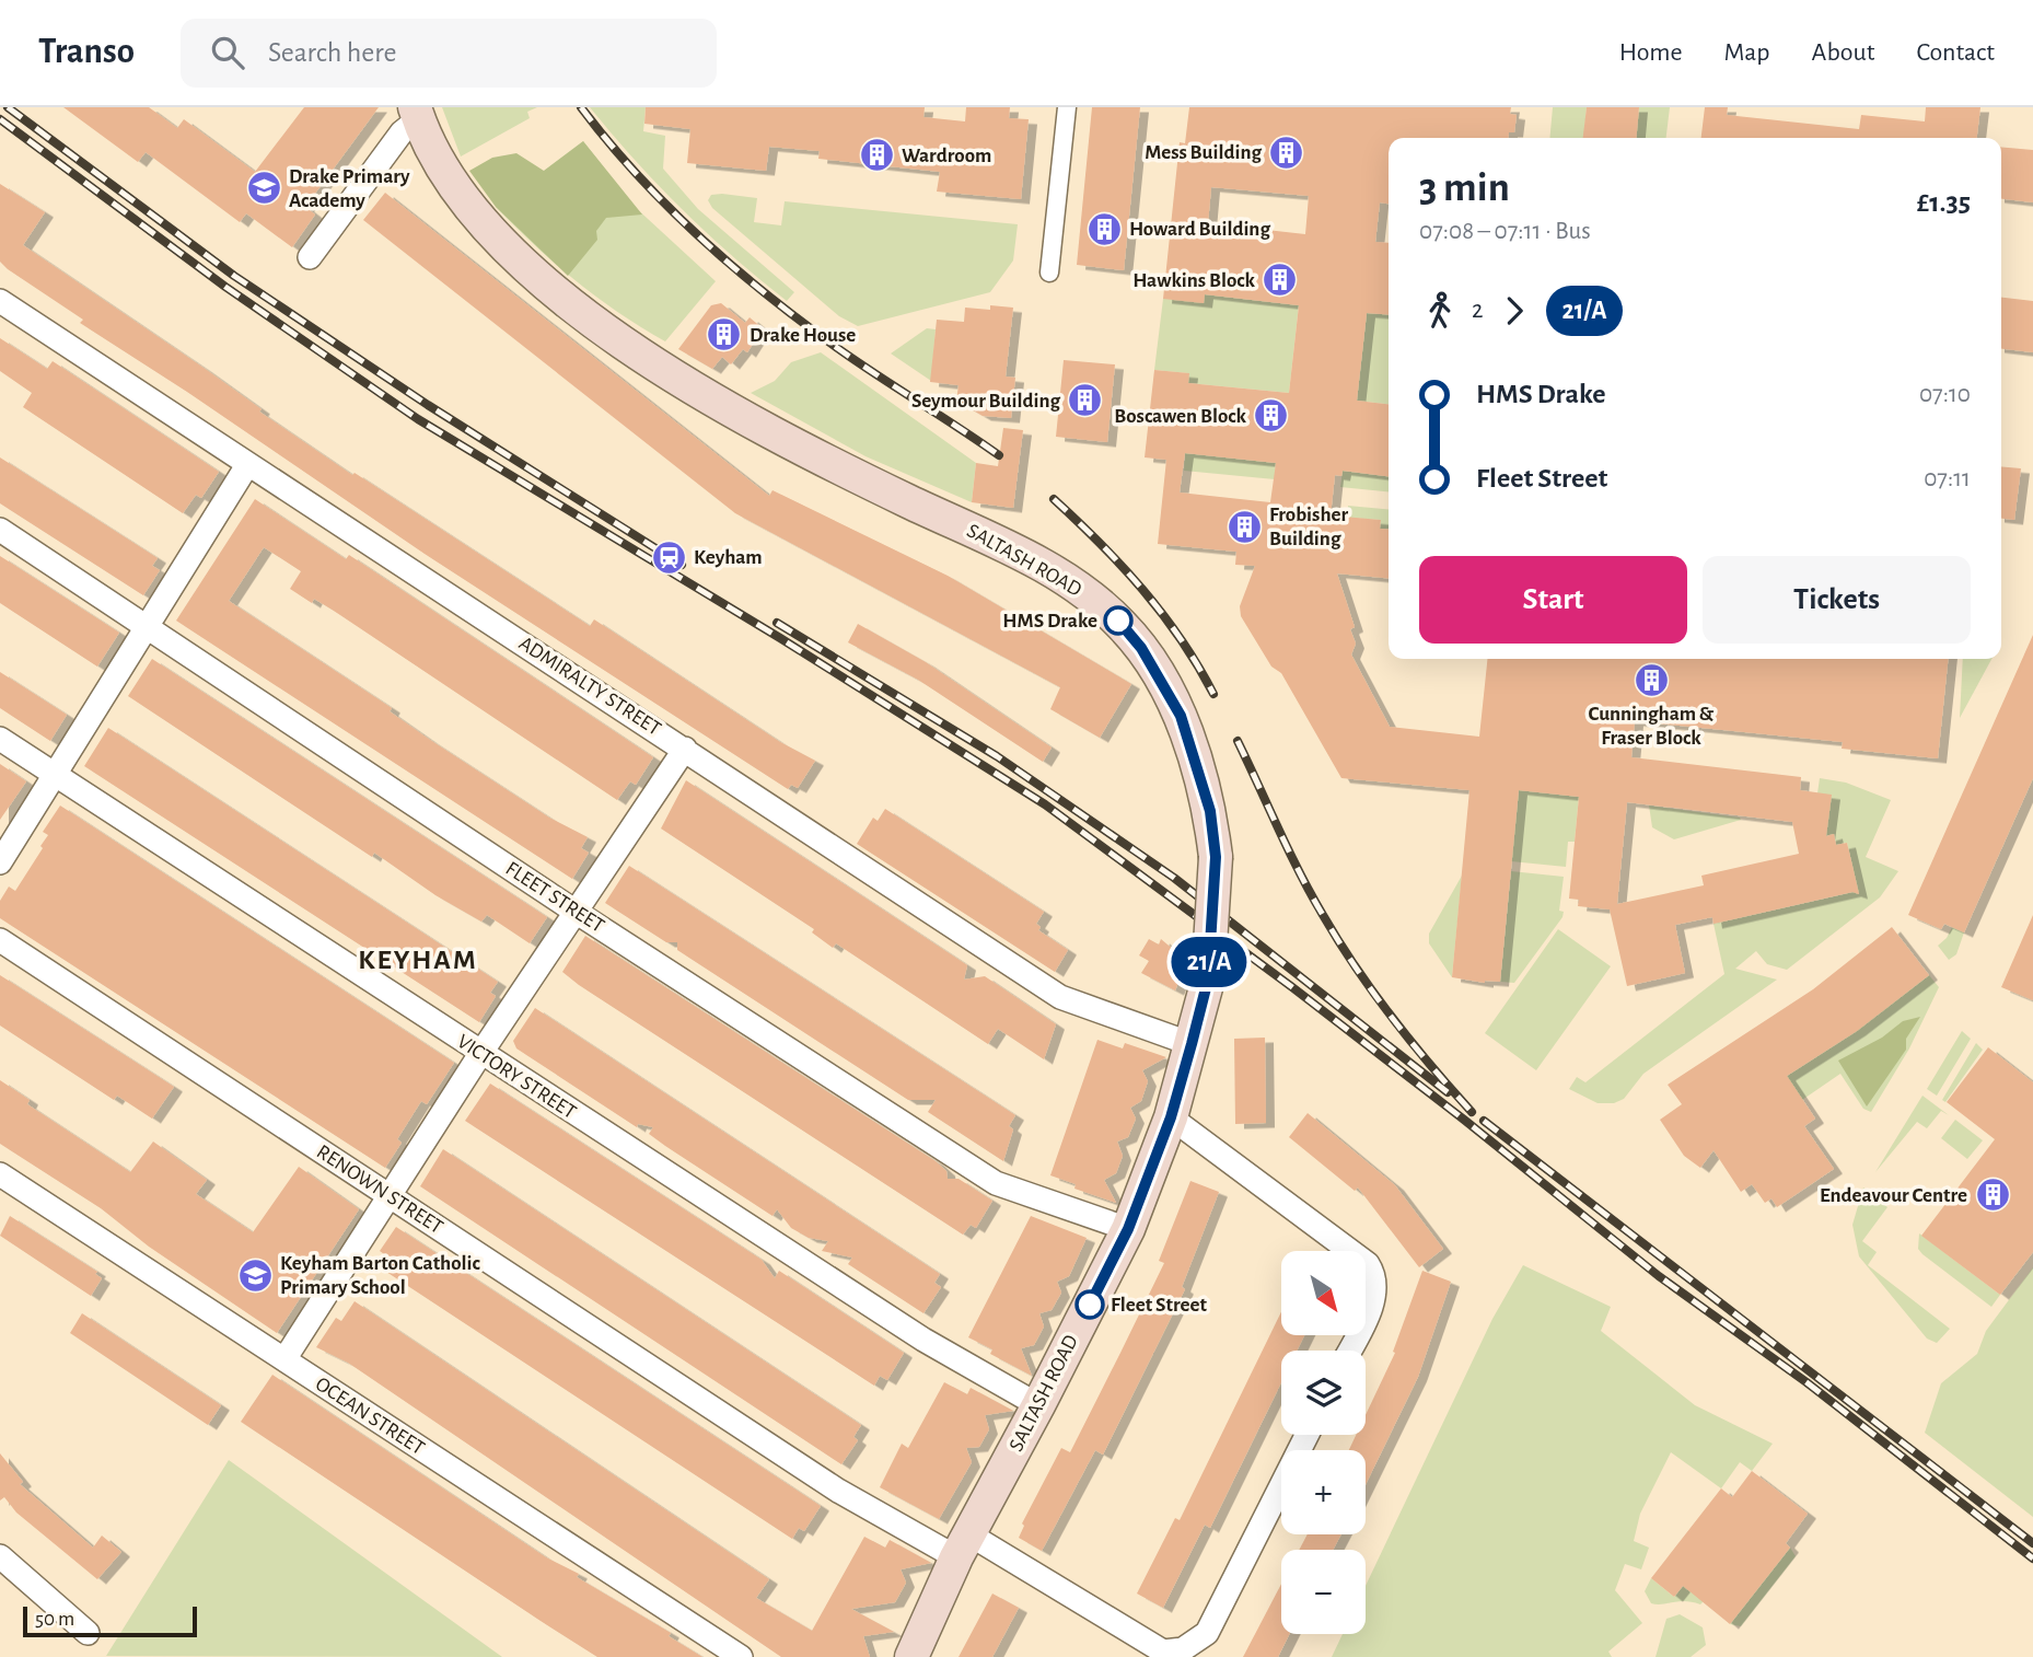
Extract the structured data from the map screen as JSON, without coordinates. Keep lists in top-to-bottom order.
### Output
{
  "streets": {
    "main road": ["SALTASH ROAD"],
    "street": [
      "ADMIRALTY STREET",
      "FLEET STREET",
      "VICTORY STREET",
      "RENOWN STREET",
      "OCEAN STREET"
    ]
  },
  "crossings": [
    ["SALTASH ROAD", "ADMIRALTY STREET"],
    ["SALTASH ROAD", "FLEET STREET"],
    ["SALTASH ROAD", "VICTORY STREET"],
    ["SALTASH ROAD", "RENOWN STREET"]
  ],
  "districts": ["KEYHAM"],
  "places": {
    "building": [
      "Mess Building",
      "Wardroom",
      "Howard Building",
      "Hawkins Block",
      "Drake House",
      "Seymour Building",
      "Boscawen Block",
      "Frobisher Building",
      "Cunningham & Fraser Block",
      "Endeavour Centre"
    ],
    "school or university": ["Drake Primary Academy", "Keyham Barton Catholic Primary School"],
    "station": ["Keyham"],
    "other": ["HMS Drake", "Fleet Street"]
  },
  "lines": ["bus line 21/A"],
  "scale_bar": "50 m",
  "north": "bottom right",
  "page": {
    "header": "Transo",
    "search": "Search here",
    "nav": [
      "Home",
      "Map",
      "About",
      "Contact"
    ],
    "on_map": "21/A",
    "heading": ["3 min", "07:08 – 07:11 · Bus", "£1.35"],
    "legs": ["2", "21/A"],
    "list": [
      {
        "name": "HMS Drake",
        "value": "07:10"
      },
      {
        "name": "Fleet Street",
        "value": "07:11"
      }
    ],
    "buttons": ["Start", "Tickets"],
    "map_buttons": ["+", "−"],
    "scale": "50 m"
  }
}
